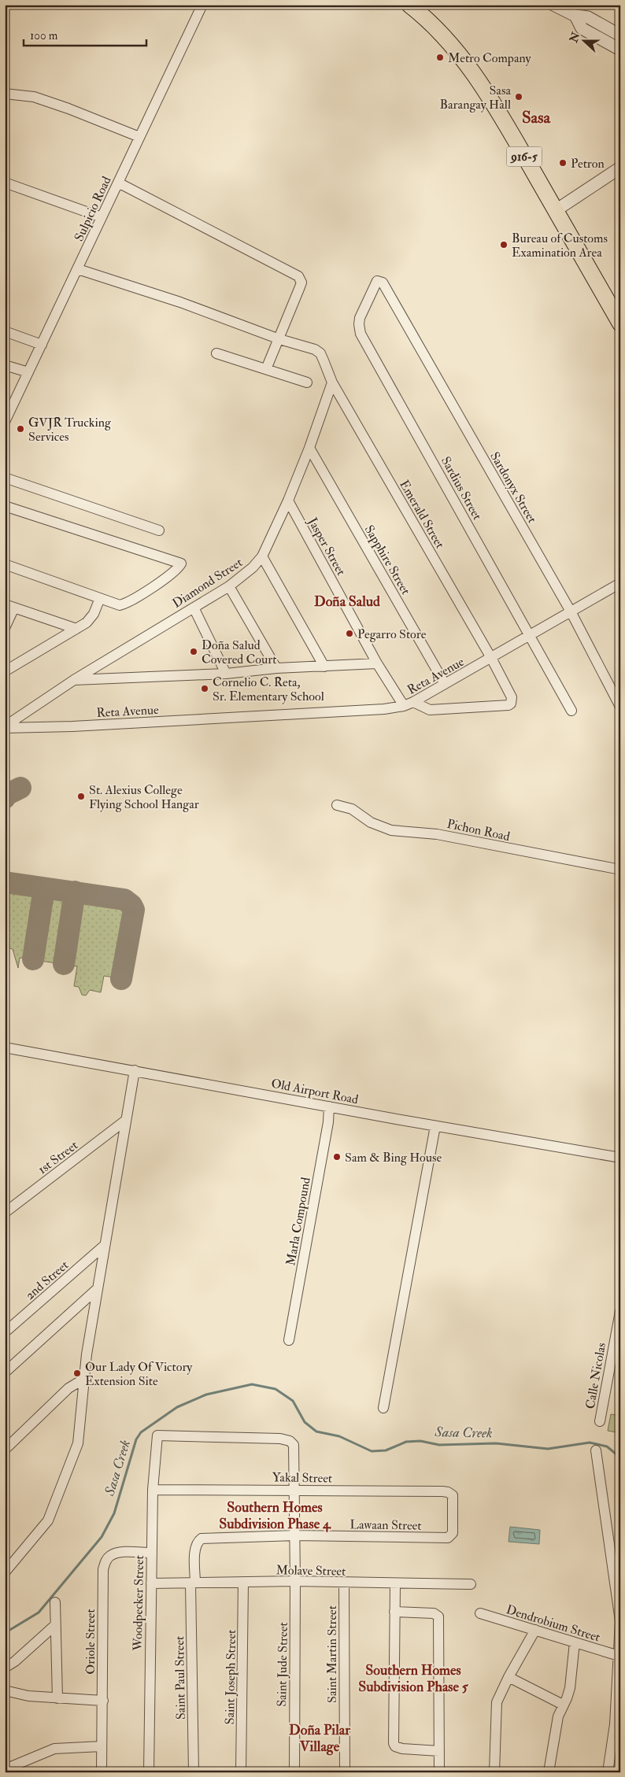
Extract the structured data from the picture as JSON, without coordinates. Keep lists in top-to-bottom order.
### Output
{
  "streets": {
    "main road": ["916-5"],
    "street": [
      "Sulpicio Road",
      "Sardonyx Street",
      "Sardius Street",
      "Emerald Street",
      "Jasper Street",
      "Sapphire Street",
      "Diamond Street",
      "Reta Avenue",
      "Pichon Road",
      "Old Airport Road",
      "1st Street",
      "Marla Compound",
      "2nd Street",
      "Calle Nicolas",
      "Yakal Street",
      "Lawaan Street",
      "Molave Street",
      "Woodpecker Street",
      "Dendrobium Street",
      "Oriole Street",
      "Saint Martin Street",
      "Saint Jude Street",
      "Saint Joseph Street",
      "Saint Paul Street"
    ]
  },
  "crossings": [
    ["Sulpicio Road", "Emerald Street"],
    ["Sardonyx Street", "Sardius Street"],
    ["Sardonyx Street", "Reta Avenue"],
    ["Sardius Street", "Reta Avenue"],
    ["Emerald Street", "Jasper Street"],
    ["Emerald Street", "Diamond Street"],
    ["Emerald Street", "Reta Avenue"],
    ["Jasper Street", "Diamond Street"],
    ["Jasper Street", "Reta Avenue"],
    ["Sapphire Street", "Diamond Street"],
    ["Sapphire Street", "Reta Avenue"],
    ["Diamond Street", "Reta Avenue"],
    ["Old Airport Road", "Marla Compound"],
    ["Yakal Street", "Lawaan Street"],
    ["Yakal Street", "Woodpecker Street"],
    ["Yakal Street", "Saint Jude Street"],
    ["Lawaan Street", "Molave Street"],
    ["Lawaan Street", "Saint Jude Street"],
    ["Lawaan Street", "Saint Paul Street"],
    ["Molave Street", "Woodpecker Street"],
    ["Molave Street", "Saint Martin Street"],
    ["Molave Street", "Saint Jude Street"],
    ["Molave Street", "Saint Joseph Street"],
    ["Molave Street", "Saint Paul Street"],
    ["Woodpecker Street", "Oriole Street"],
    ["Woodpecker Street", "Saint Jude Street"]
  ],
  "districts": [
    "Sasa",
    "Doña Salud",
    "Southern Homes Subdivision Phase 4",
    "Southern Homes Subdivision Phase 5",
    "Doña Pilar Village"
  ],
  "water": ["Sasa Creek"],
  "places": [
    "Metro Company",
    "Sasa Barangay Hall",
    "Petron",
    "Bureau of Customs Examination Area",
    "GVJR Trucking Services",
    "Pegarro Store",
    "Doña Salud Covered Court",
    "Cornelio C. Reta, Sr. Elementary School",
    "St. Alexius College Flying School Hangar",
    "Sam & Bing House",
    "Our Lady Of Victory Extension Site"
  ],
  "scale_bar": "100 m",
  "north": "left"
}
